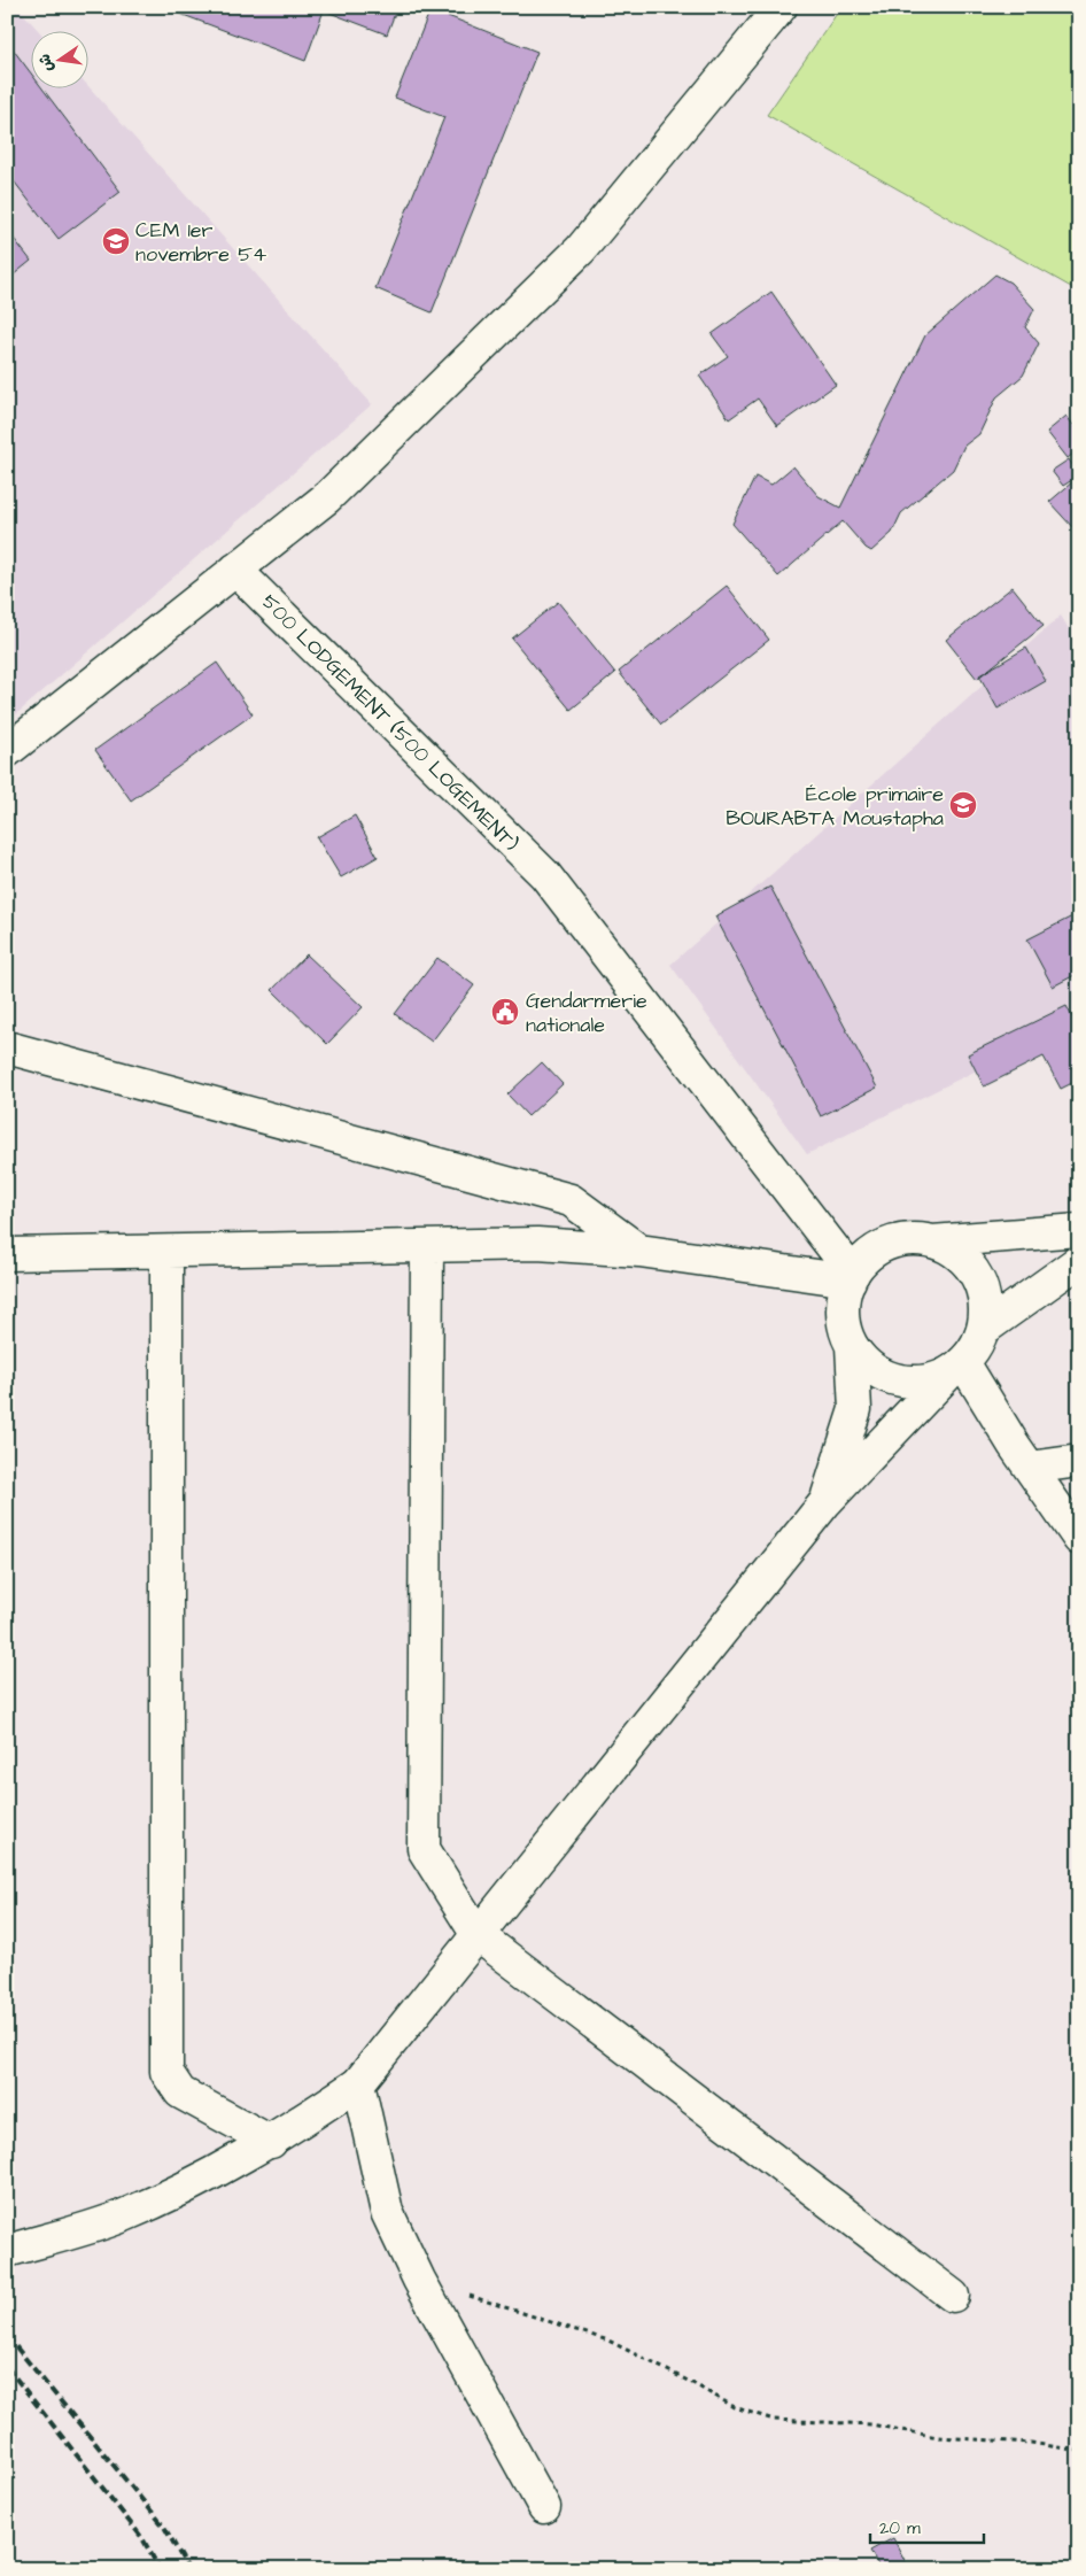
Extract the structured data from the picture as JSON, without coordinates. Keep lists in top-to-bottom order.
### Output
{
  "streets": {
    "street": ["500 LODGEMENT (500 LOGEMENT)"]
  },
  "places": {
    "school or university": ["CEM 1er novembre 54", "École primaire BOURABTA Moustapha"],
    "public building": ["Gendarmerie nationale"]
  },
  "scale_bar": "20 m",
  "north": "left"
}
